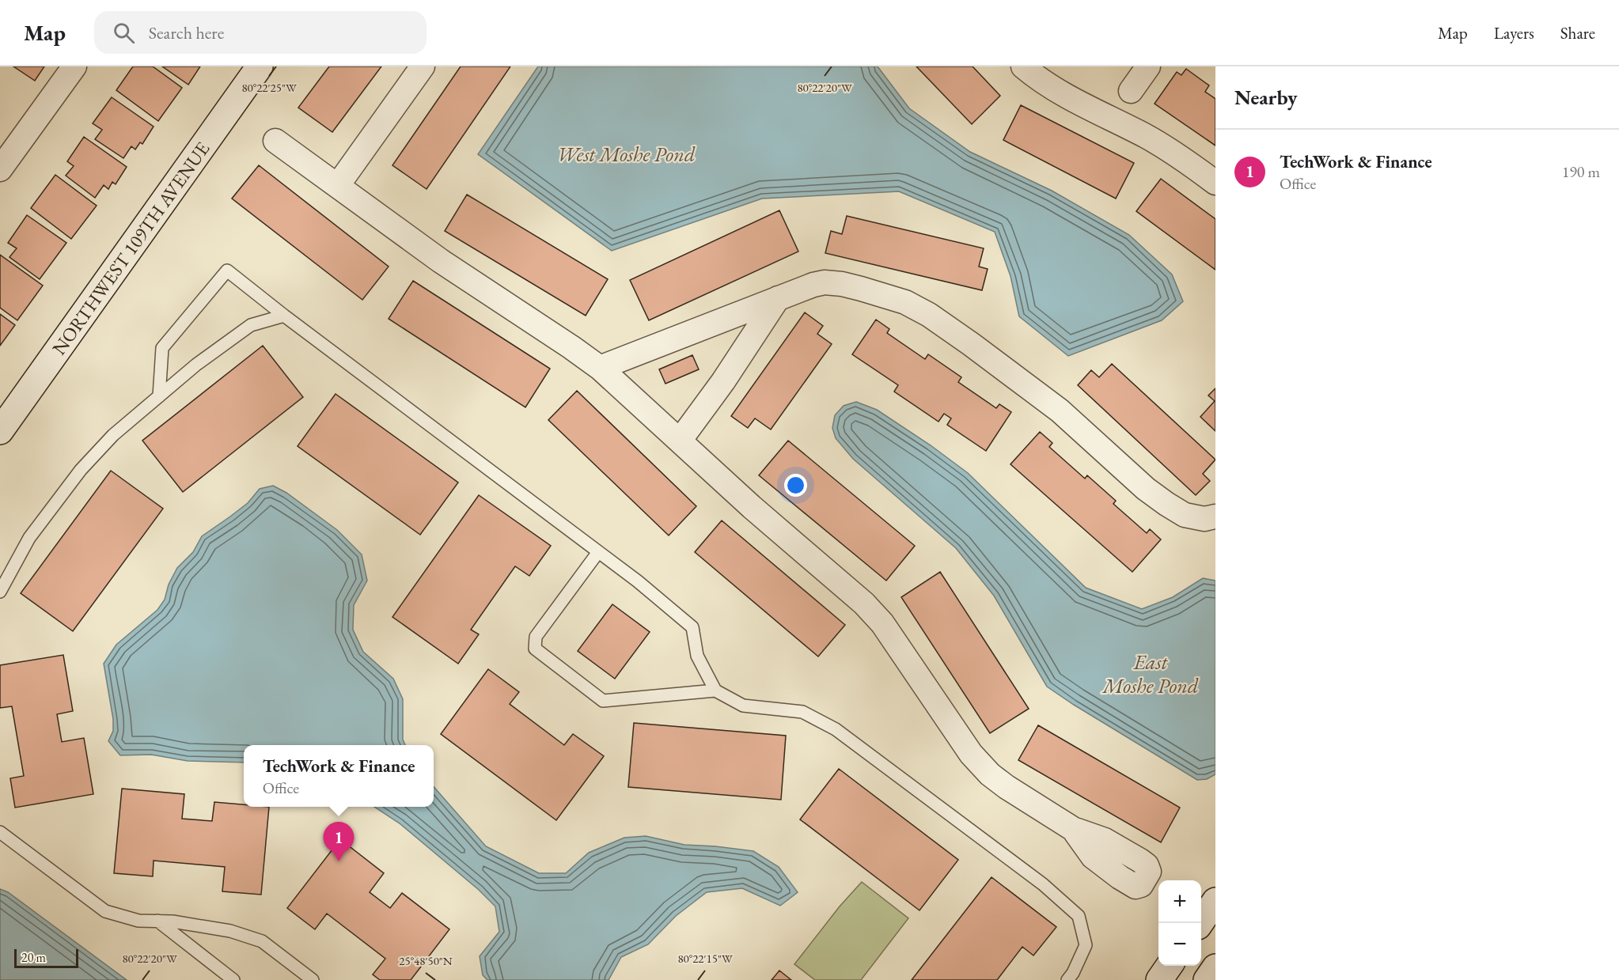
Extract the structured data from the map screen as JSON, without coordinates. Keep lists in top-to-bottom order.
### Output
{
  "streets": {
    "street": ["NORTHWEST 109TH AVENUE"]
  },
  "water": ["West Moshe Pond", "East Moshe Pond"],
  "scale_bar": "20 m",
  "page": {
    "header": "Map",
    "search": "Search here",
    "nav": ["Map", "Layers", "Share"],
    "heading": "Nearby",
    "list": [
      {
        "mark": "1",
        "name": "TechWork & Finance",
        "note": "Office",
        "value": "190 m"
      }
    ],
    "popup": ["TechWork & Finance", "Office"],
    "pins": "1",
    "map_buttons": ["+", "−"],
    "scale": "20 m"
  },
  "coordinates": [
    "80°22'25\"W",
    "80°22'20\"W",
    "80°22'15\"W",
    "25°48'50\"N"
  ]
}
